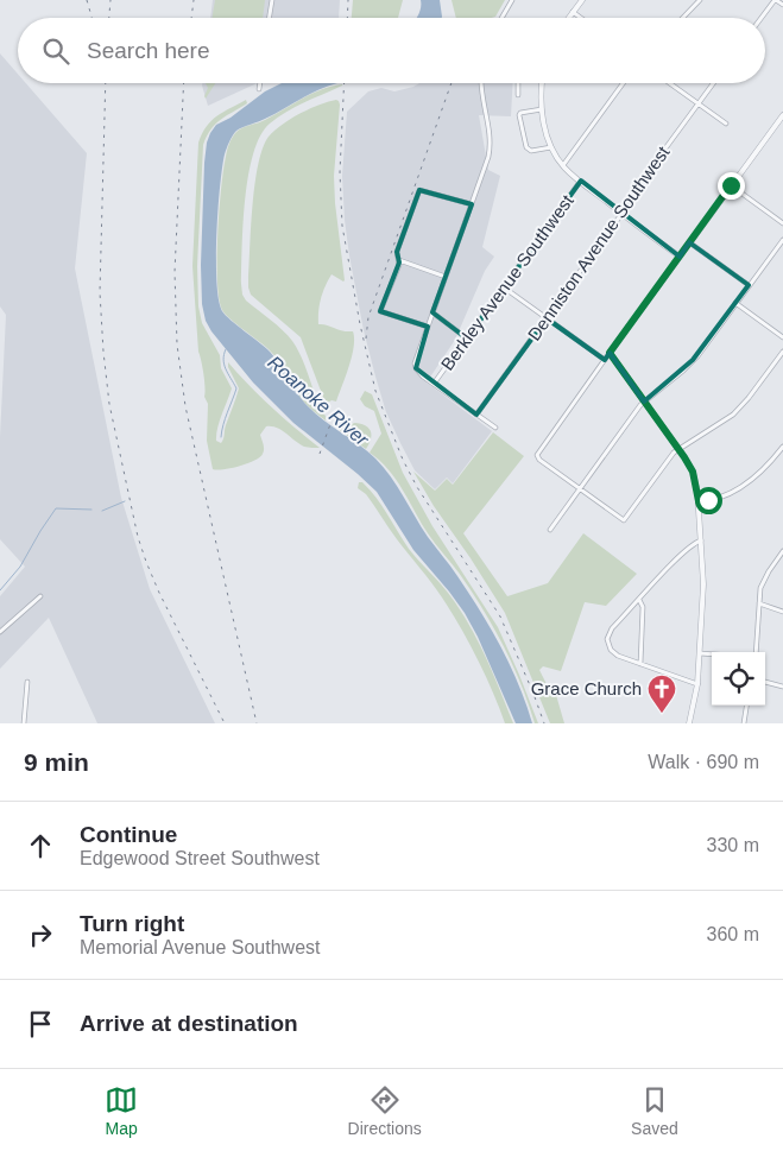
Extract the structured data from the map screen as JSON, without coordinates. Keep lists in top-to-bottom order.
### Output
{
  "streets": {
    "street": ["Denniston Avenue Southwest", "Berkley Avenue Southwest"]
  },
  "water": ["Roanoke River"],
  "places": {
    "church": ["Grace Church"]
  },
  "page": {
    "search": "Search here",
    "heading": ["9 min", "Walk · 690 m"],
    "list": [
      ["Continue", "Edgewood Street Southwest", "330 m"],
      ["Turn right", "Memorial Avenue Southwest", "360 m"],
      "Arrive at destination"
    ],
    "nav": ["Map", "Directions", "Saved"]
  }
}
